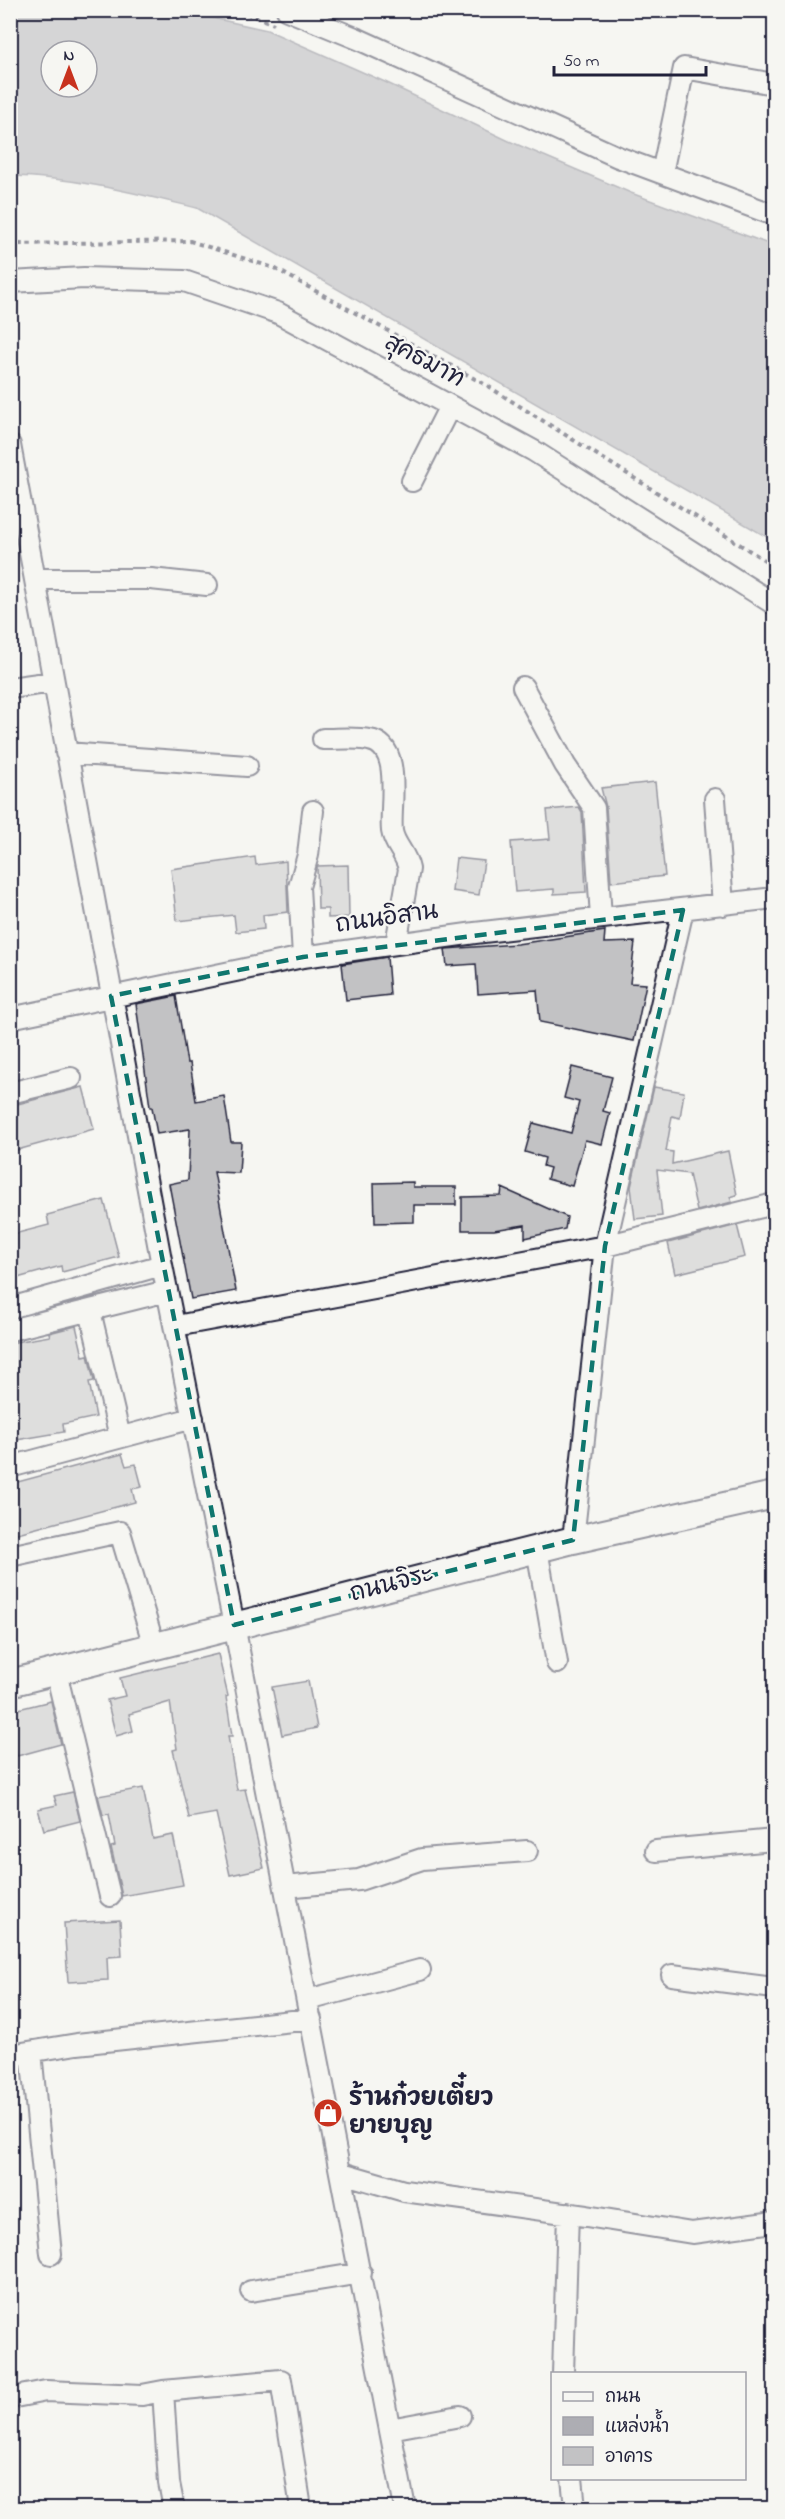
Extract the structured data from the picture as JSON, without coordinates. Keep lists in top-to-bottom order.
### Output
{
  "streets": {
    "main road": ["ถนนจิระ"],
    "street": ["สุคธมาท", "ถนนอิสาน"]
  },
  "places": {
    "shop": ["ร้านก๋วยเตี๋ยว ยายบุญ"]
  },
  "legend": ["ถนน", "แหล่งน้ำ", "อาคาร"],
  "scale_bar": "50 m",
  "north": "top"
}
